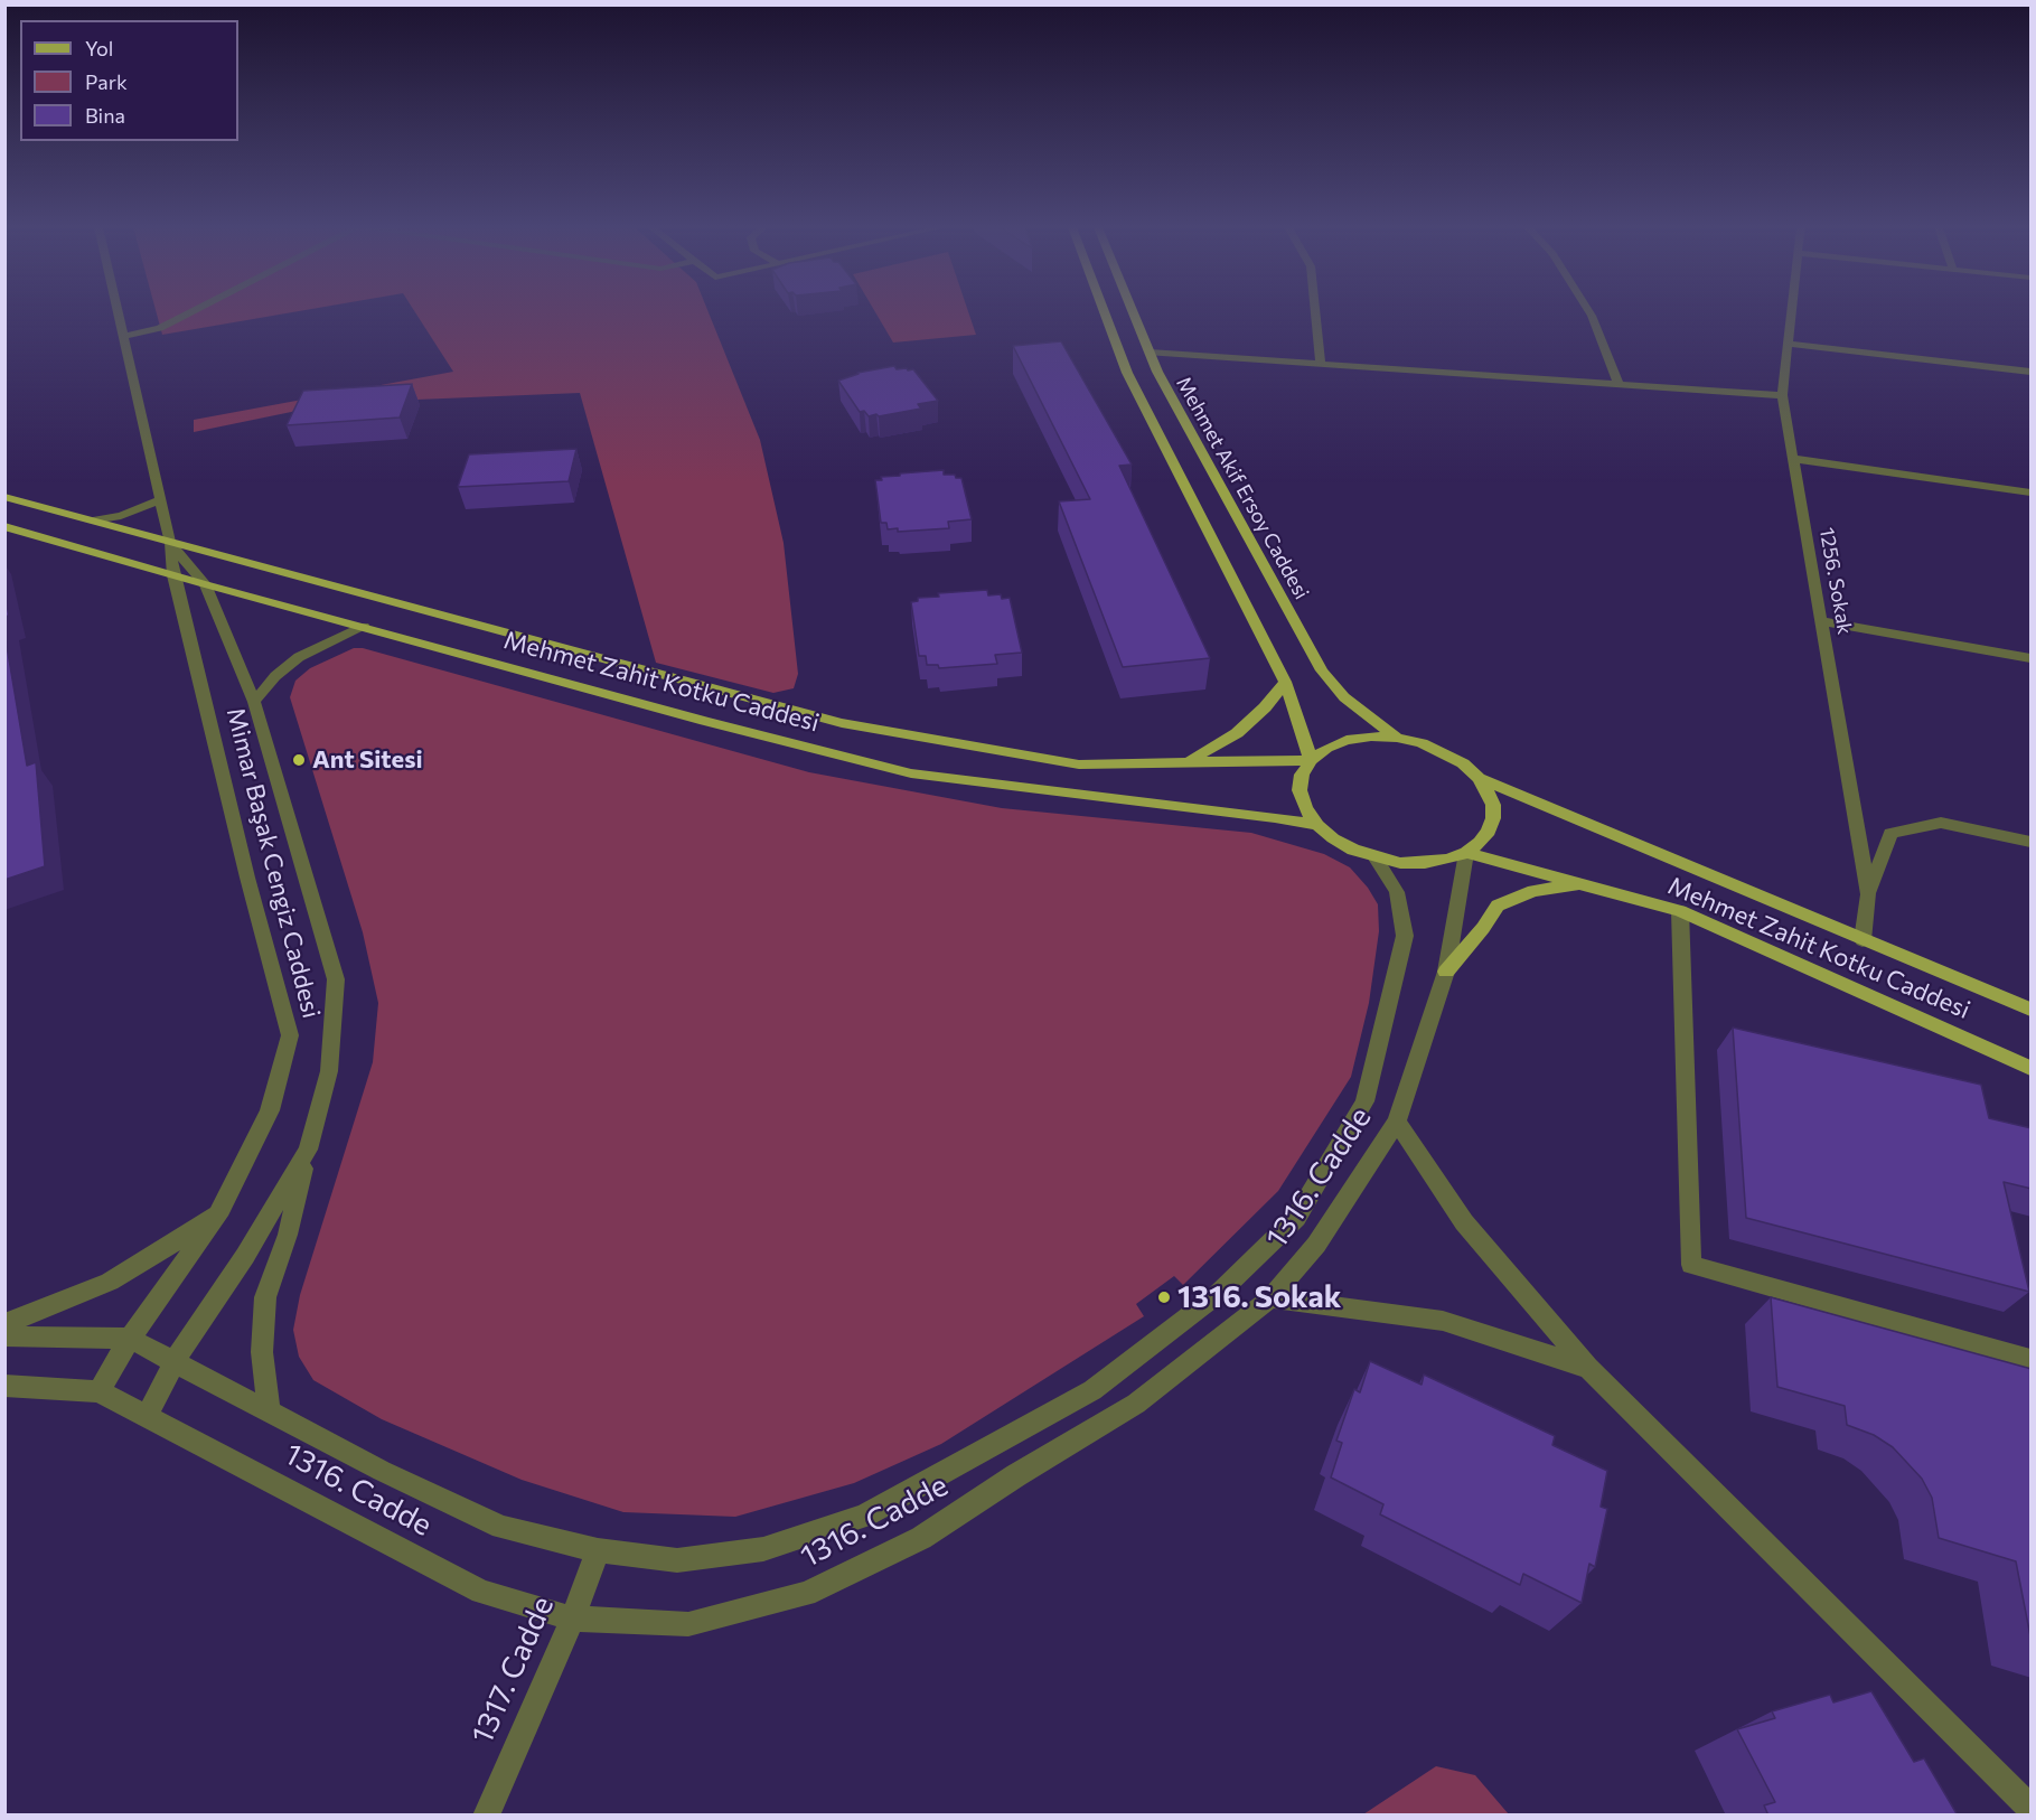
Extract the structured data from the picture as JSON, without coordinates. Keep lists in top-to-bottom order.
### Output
{
  "streets": {
    "main road": ["Mehmet Akif Ersoy Caddesi", "Mehmet Zahit Kotku Caddesi"],
    "street": [
      "1256. Sokak",
      "Mimar Başak Cengiz Caddesi",
      "1316. Cadde",
      "1317. Cadde"
    ]
  },
  "crossings": [
    ["Mehmet Akif Ersoy Caddesi", "Mehmet Zahit Kotku Caddesi"],
    ["Mehmet Akif Ersoy Caddesi", "1316. Cadde"],
    ["1256. Sokak", "Mehmet Zahit Kotku Caddesi"],
    ["Mehmet Zahit Kotku Caddesi", "Mimar Başak Cengiz Caddesi"],
    ["Mehmet Zahit Kotku Caddesi", "1316. Cadde"],
    ["Mimar Başak Cengiz Caddesi", "1316. Cadde"],
    ["1316. Cadde", "1317. Cadde"]
  ],
  "places": ["Ant Sitesi", "1316. Sokak"],
  "legend": ["Yol", "Park", "Bina"]
}
